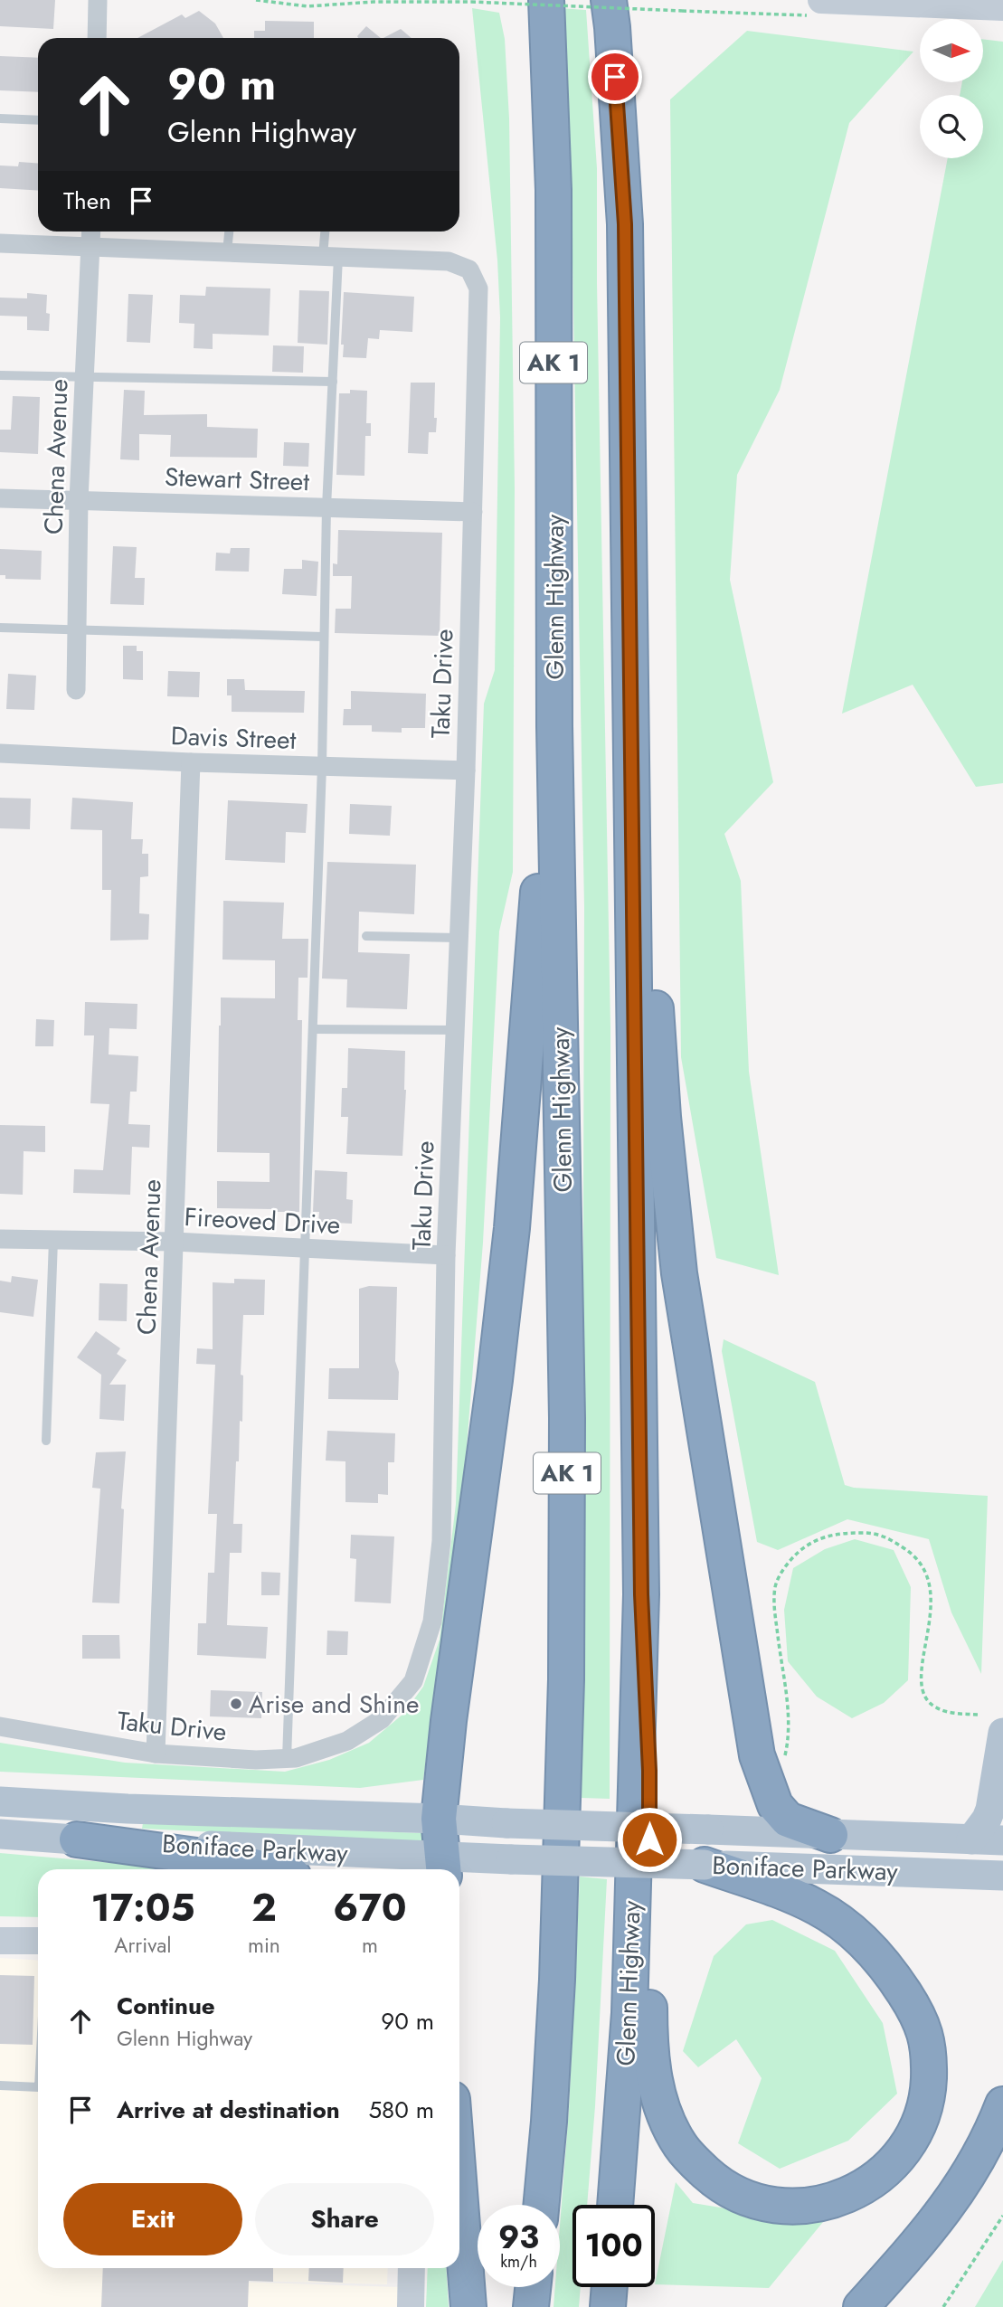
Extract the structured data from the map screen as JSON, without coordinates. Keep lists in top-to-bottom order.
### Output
{
  "streets": {
    "highway": ["AK 1", "Glenn Highway"],
    "main road": ["Boniface Parkway"],
    "street": [
      "Chena Avenue",
      "Stewart Street",
      "Taku Drive",
      "Davis Street",
      "Fireoved Drive"
    ]
  },
  "crossings": [
    ["Chena Avenue", "Stewart Street"],
    ["Chena Avenue", "Taku Drive"],
    ["Chena Avenue", "Davis Street"],
    ["Chena Avenue", "Fireoved Drive"],
    ["Stewart Street", "Taku Drive"],
    ["Taku Drive", "Davis Street"],
    ["Taku Drive", "Fireoved Drive"]
  ],
  "places": ["Arise and Shine"],
  "north": "right",
  "page": {
    "turn": ["90 m", "Glenn Highway"],
    "then": "Then",
    "eta": [
      "17:05",
      "Arrival",
      "2",
      "min",
      "670",
      "m"
    ],
    "list": [
      {
        "name": "Continue",
        "note": "Glenn Highway",
        "value": "90 m"
      },
      {
        "name": "Arrive at destination",
        "value": "580 m"
      }
    ],
    "buttons": ["Exit", "Share"],
    "speed": "93 km/h",
    "limit": "100"
  }
}
